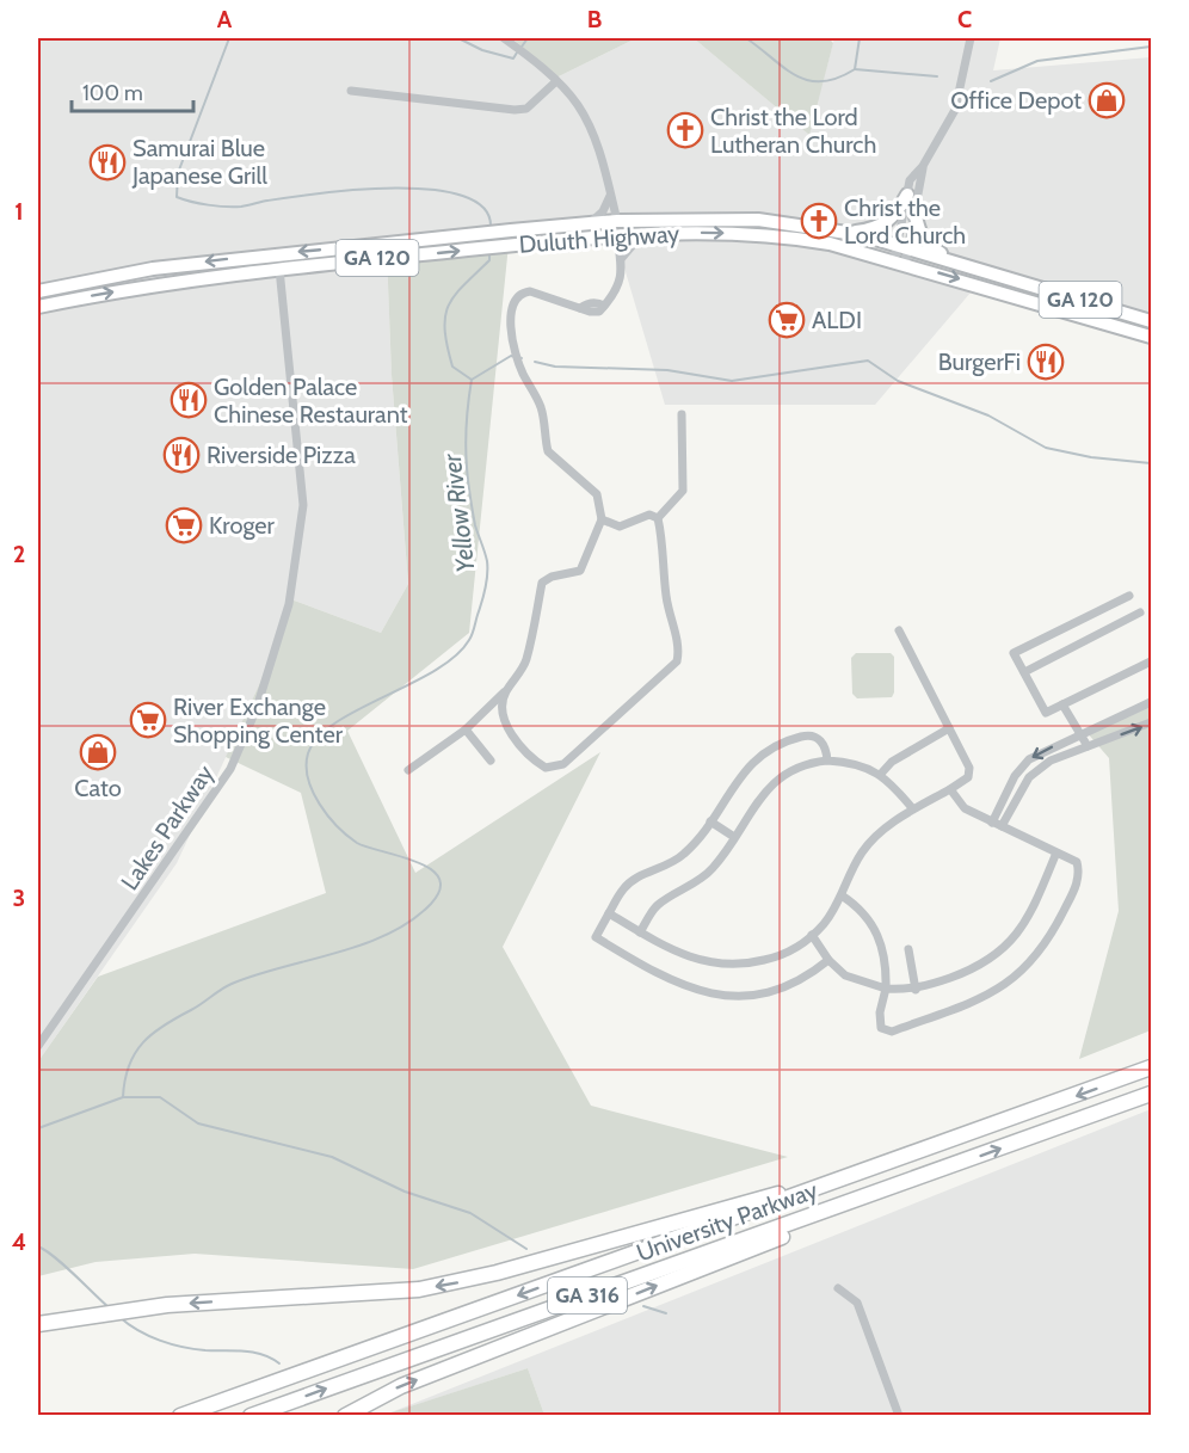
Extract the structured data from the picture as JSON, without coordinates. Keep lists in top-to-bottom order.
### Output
{
  "streets": {
    "highway": ["University Parkway", "GA 316"],
    "main road": ["Duluth Highway", "GA 120"],
    "street": ["Lakes Parkway"]
  },
  "crossings": [
    ["Duluth Highway", "Lakes Parkway"]
  ],
  "water": ["Yellow River"],
  "places": {
    "shop": ["Office Depot", "Cato"],
    "church": ["Christ the Lord Lutheran Church", "Christ the Lord Church"],
    "restaurant": [
      "Samurai Blue Japanese Grill",
      "BurgerFi",
      "Golden Palace Chinese Restaurant",
      "Riverside Pizza"
    ],
    "supermarket": ["ALDI", "Kroger", "River Exchange Shopping Center"]
  },
  "scale_bar": "100 m",
  "grid": {
    "columns": ["A", "B", "C"],
    "rows": [
      "1",
      "2",
      "3",
      "4"
    ]
  }
}
